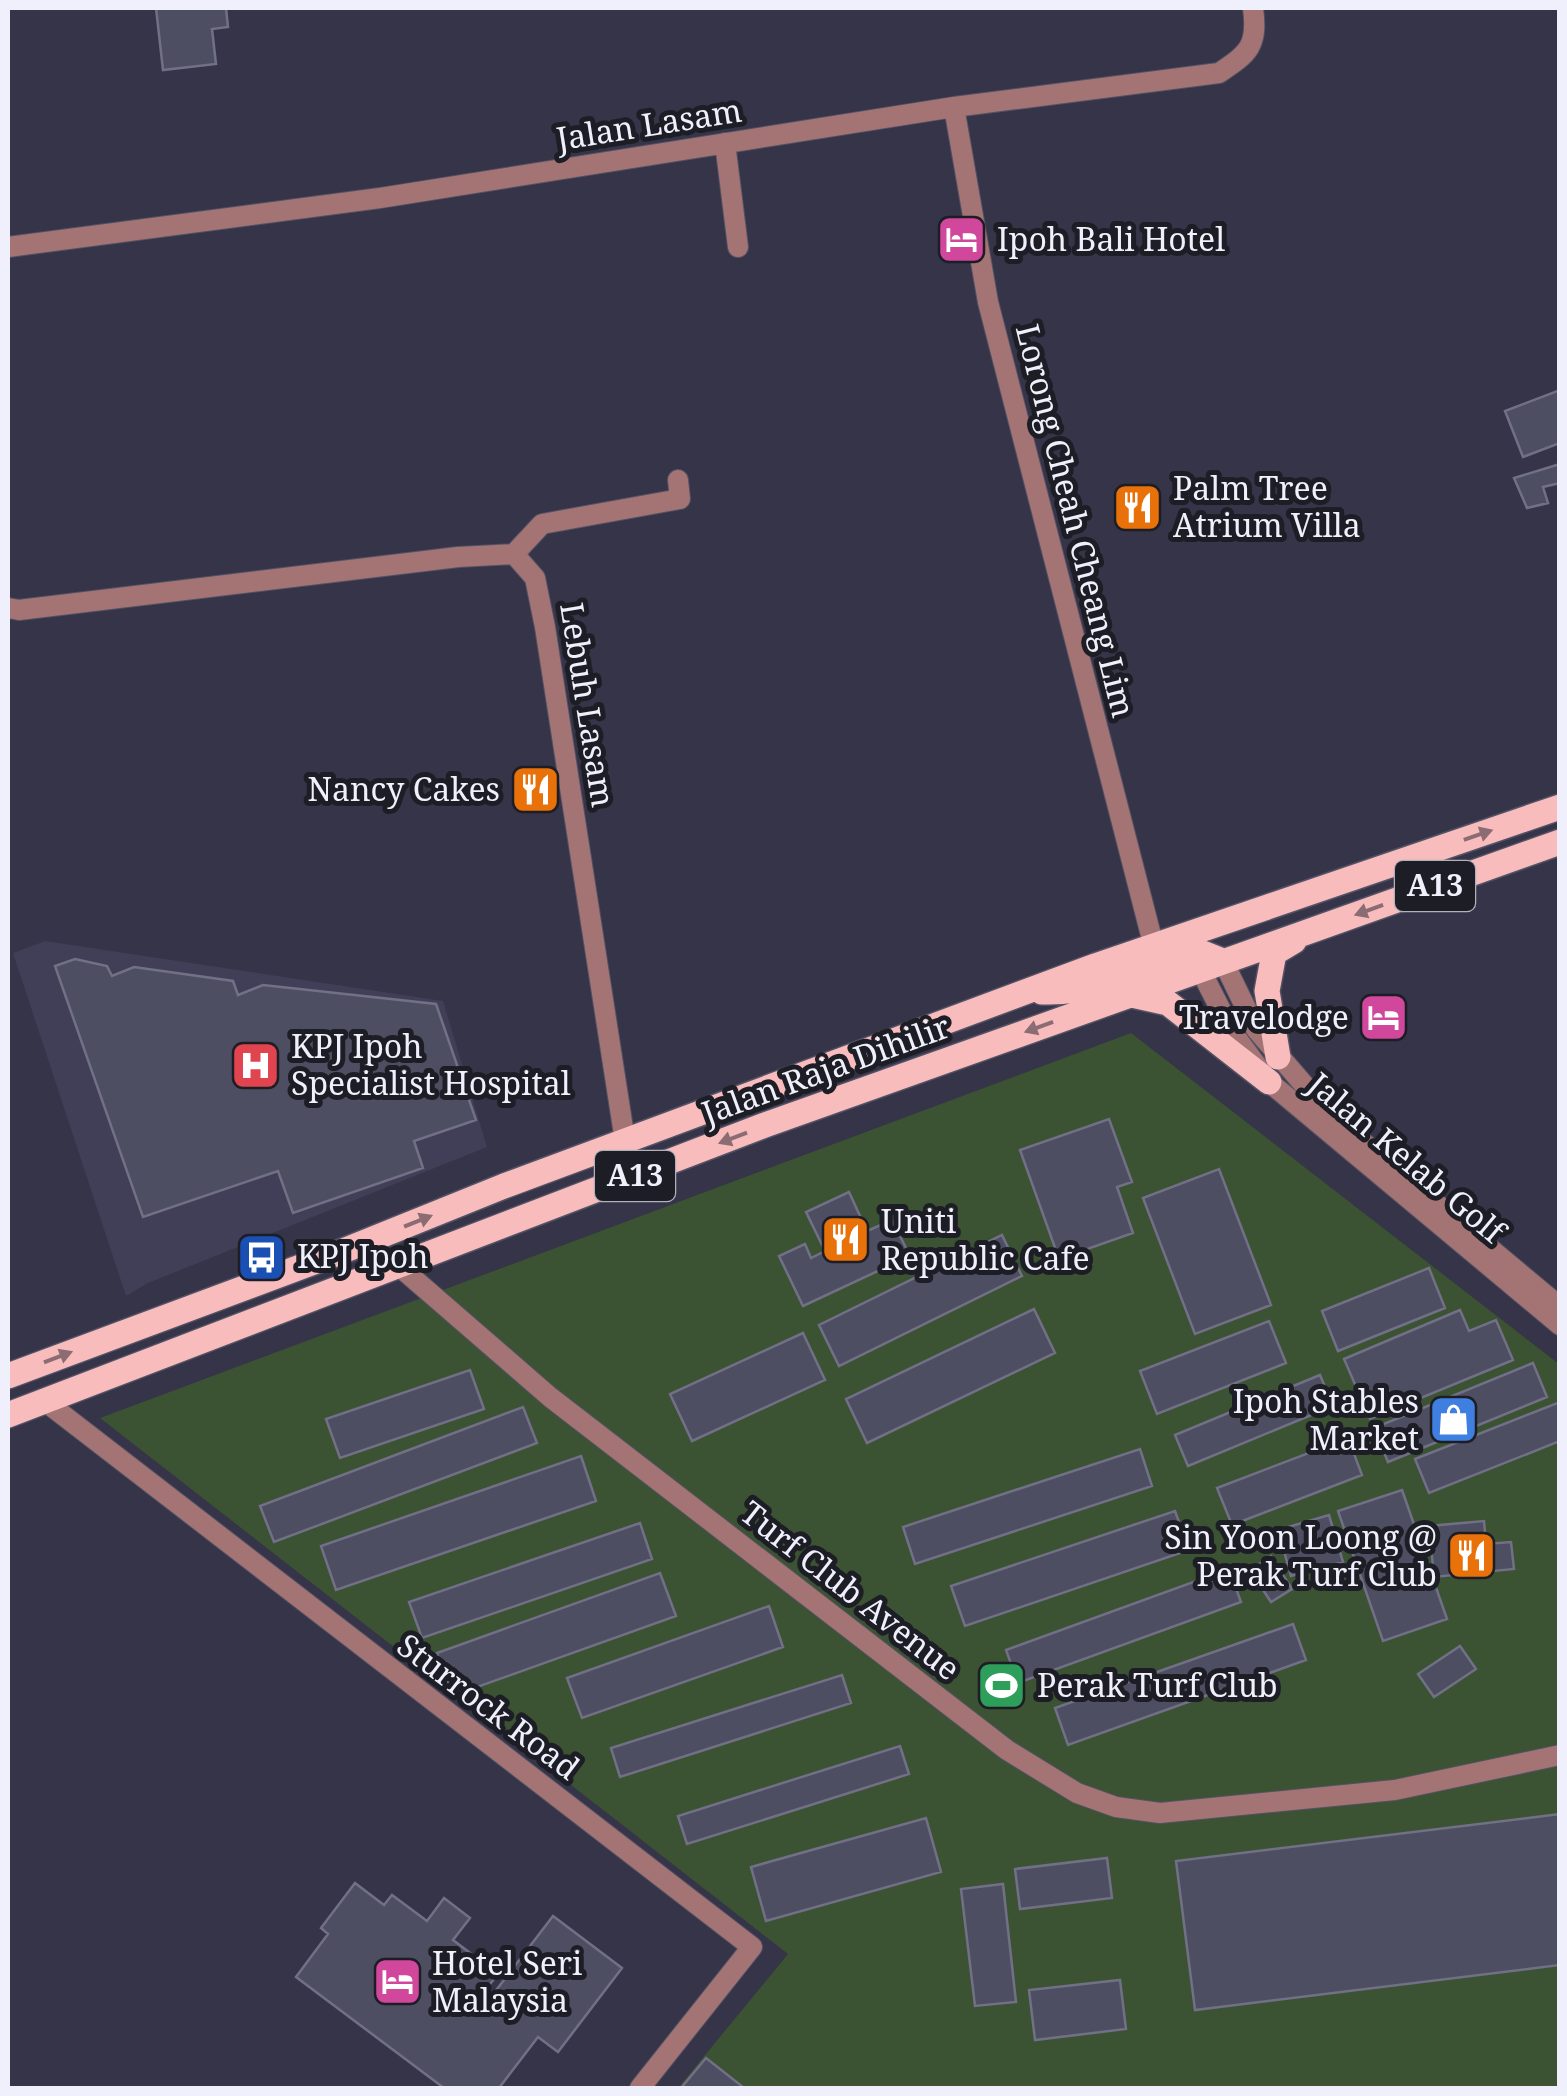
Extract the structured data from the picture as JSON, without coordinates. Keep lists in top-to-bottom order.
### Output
{
  "streets": {
    "main road": ["A13", "Jalan Raja Dihilir"],
    "street": [
      "Jalan Lasam",
      "Lorong Cheah Cheang Lim",
      "Lebuh Lasam",
      "Jalan Kelab Golf",
      "Turf Club Avenue",
      "Sturrock Road"
    ]
  },
  "crossings": [
    ["Jalan Lasam", "Lorong Cheah Cheang Lim"],
    ["Lorong Cheah Cheang Lim", "Jalan Raja Dihilir"],
    ["Lebuh Lasam", "Jalan Raja Dihilir"],
    ["Jalan Raja Dihilir", "Turf Club Avenue"],
    ["Jalan Raja Dihilir", "Sturrock Road"]
  ],
  "places": {
    "hotel": ["Ipoh Bali Hotel", "Travelodge", "Hotel Seri Malaysia"],
    "restaurant": [
      "Palm Tree Atrium Villa",
      "Nancy Cakes",
      "Uniti Republic Cafe",
      "Sin Yoon Loong @ Perak Turf Club"
    ],
    "hospital": ["KPJ Ipoh Specialist Hospital"],
    "bus stop": ["KPJ Ipoh"],
    "shop": ["Ipoh Stables Market"],
    "sports": ["Perak Turf Club"]
  }
}
